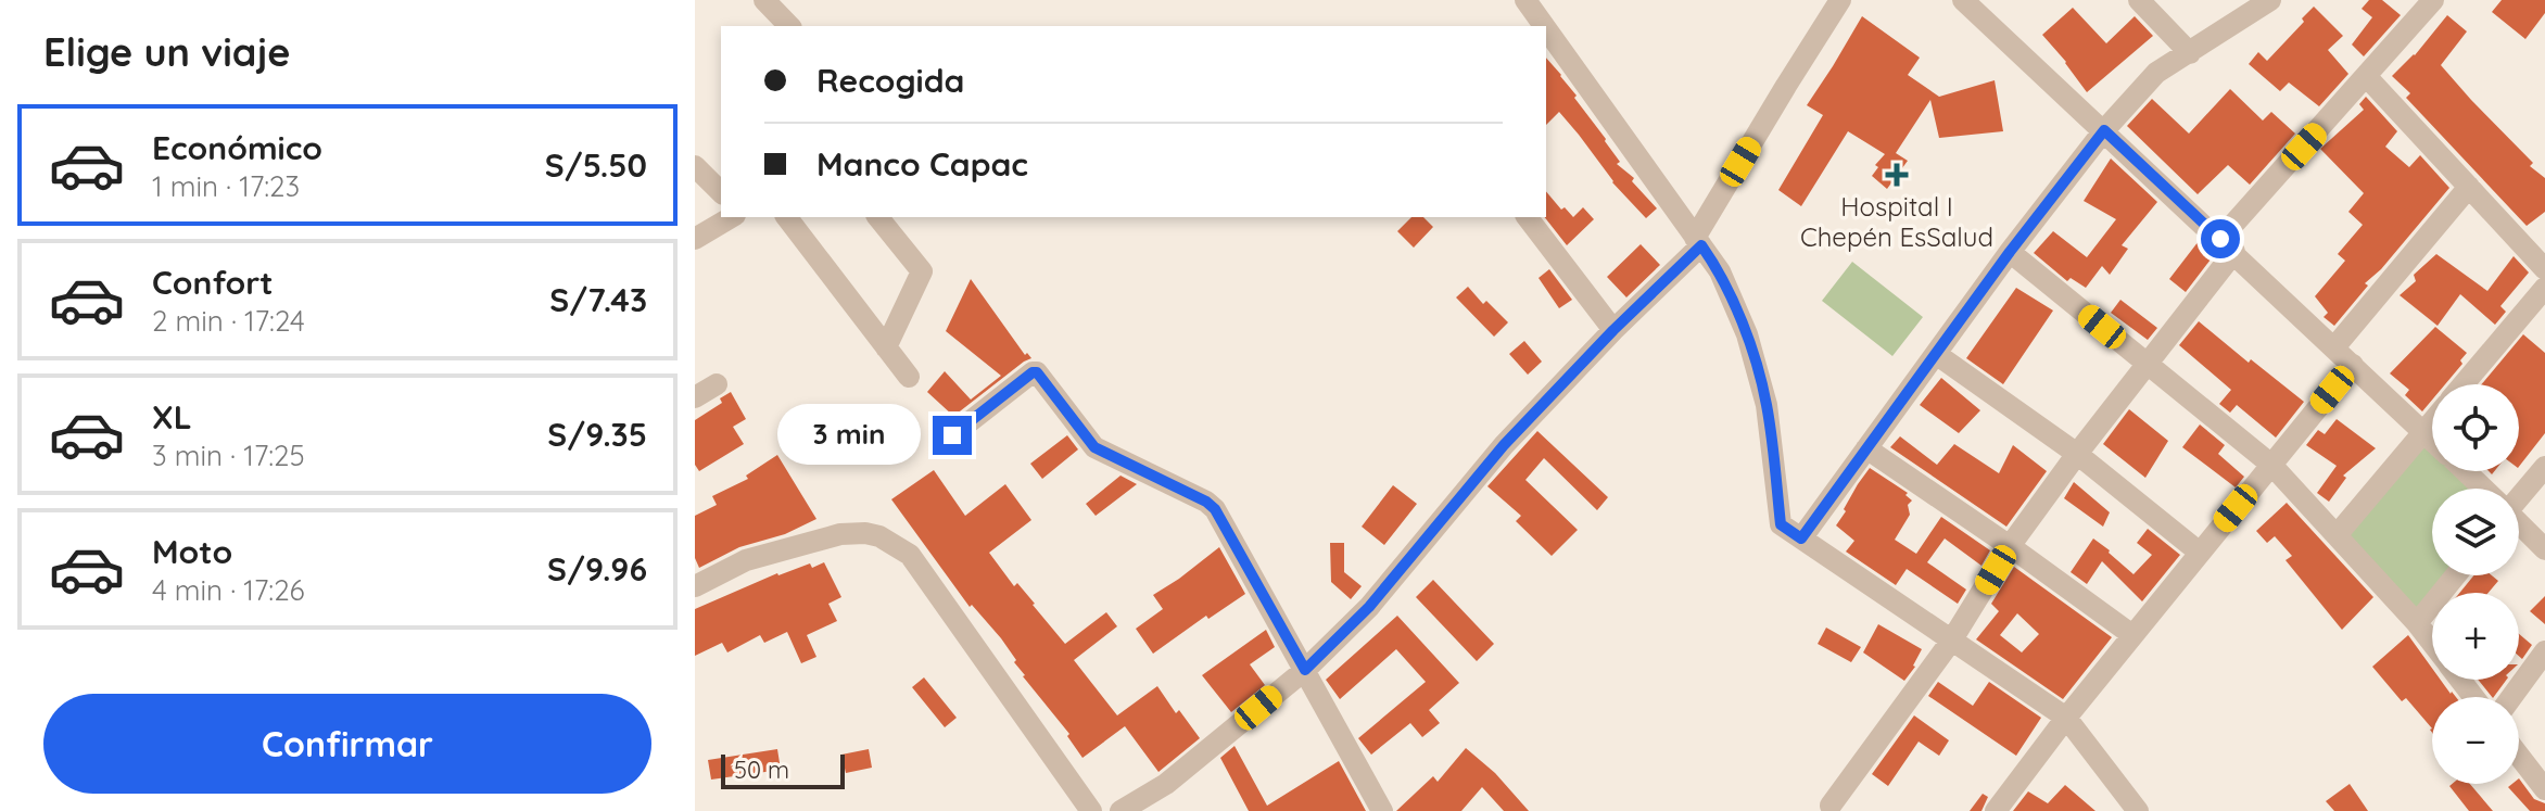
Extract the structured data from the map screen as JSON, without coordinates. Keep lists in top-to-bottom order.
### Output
{
  "places": {
    "health": ["Hospital I Chepén EsSalud"]
  },
  "scale_bar": "50 m",
  "page": {
    "heading": "Elige un viaje",
    "banner": ["Recogida", "Manco Capac"],
    "list": [
      {
        "name": "Económico",
        "note": "1 min · 17:23",
        "value": "S/5.50"
      },
      {
        "name": "Confort",
        "note": "2 min · 17:24",
        "value": "S/7.43"
      },
      {
        "name": "XL",
        "note": "3 min · 17:25",
        "value": "S/9.35"
      },
      {
        "name": "Moto",
        "note": "4 min · 17:26",
        "value": "S/9.96"
      }
    ],
    "map_buttons": ["+", "−"],
    "bubble": "3 min",
    "buttons": "Confirmar",
    "scale": "50 m"
  }
}
